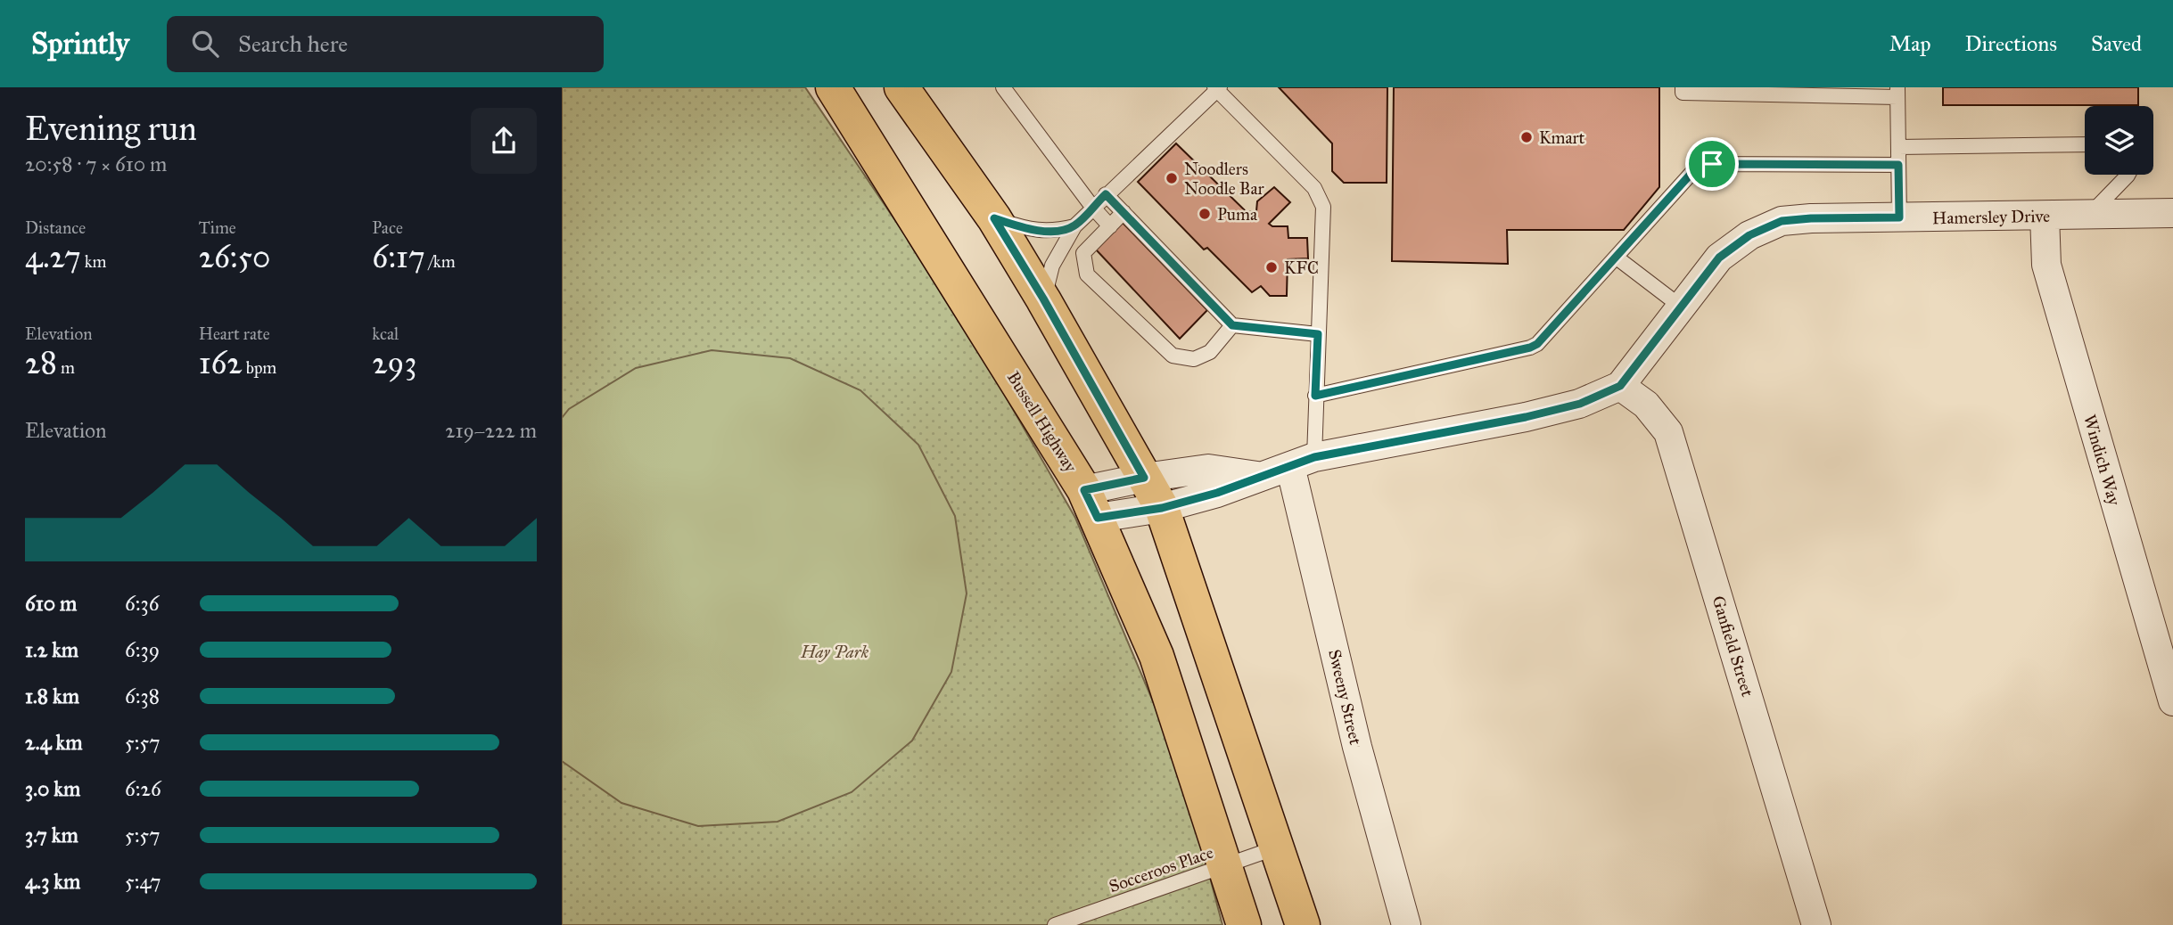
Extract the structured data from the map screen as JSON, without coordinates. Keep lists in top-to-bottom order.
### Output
{
  "streets": {
    "main road": ["Bussell Highway"],
    "street": [
      "Hamersley Drive",
      "Windich Way",
      "Ganfield Street",
      "Sweeny Street"
    ],
    "lane": ["Socceroos Place"]
  },
  "crossings": [
    ["Hamersley Drive", "Bussell Highway"],
    ["Hamersley Drive", "Windich Way"],
    ["Hamersley Drive", "Ganfield Street"],
    ["Hamersley Drive", "Sweeny Street"],
    ["Bussell Highway", "Socceroos Place"]
  ],
  "parks": ["Hay Park"],
  "places": [
    "Kmart",
    "Noodlers Noodle Bar",
    "Puma",
    "KFC"
  ],
  "page": {
    "header": "Sprintly",
    "search": "Search here",
    "nav": ["Map", "Directions", "Saved"],
    "heading": ["Evening run", "20:58 · 7 × 610 m"],
    "stats": [
      ["Distance", "4.27 km"],
      ["Time", "26:50"],
      ["Pace", "6:17 /km"],
      ["Elevation", "28 m"],
      ["Heart rate", "162 bpm"],
      ["kcal", "293"]
    ],
    "chart": ["Elevation", "219–222 m"],
    "list": [
      {
        "name": "610 m",
        "note": "6:36"
      },
      {
        "name": "1.2 km",
        "note": "6:39"
      },
      {
        "name": "1.8 km",
        "note": "6:38"
      },
      {
        "name": "2.4 km",
        "note": "5:57"
      },
      {
        "name": "3.0 km",
        "note": "6:26"
      },
      {
        "name": "3.7 km",
        "note": "5:57"
      },
      {
        "name": "4.3 km",
        "note": "5:47"
      }
    ]
  }
}
